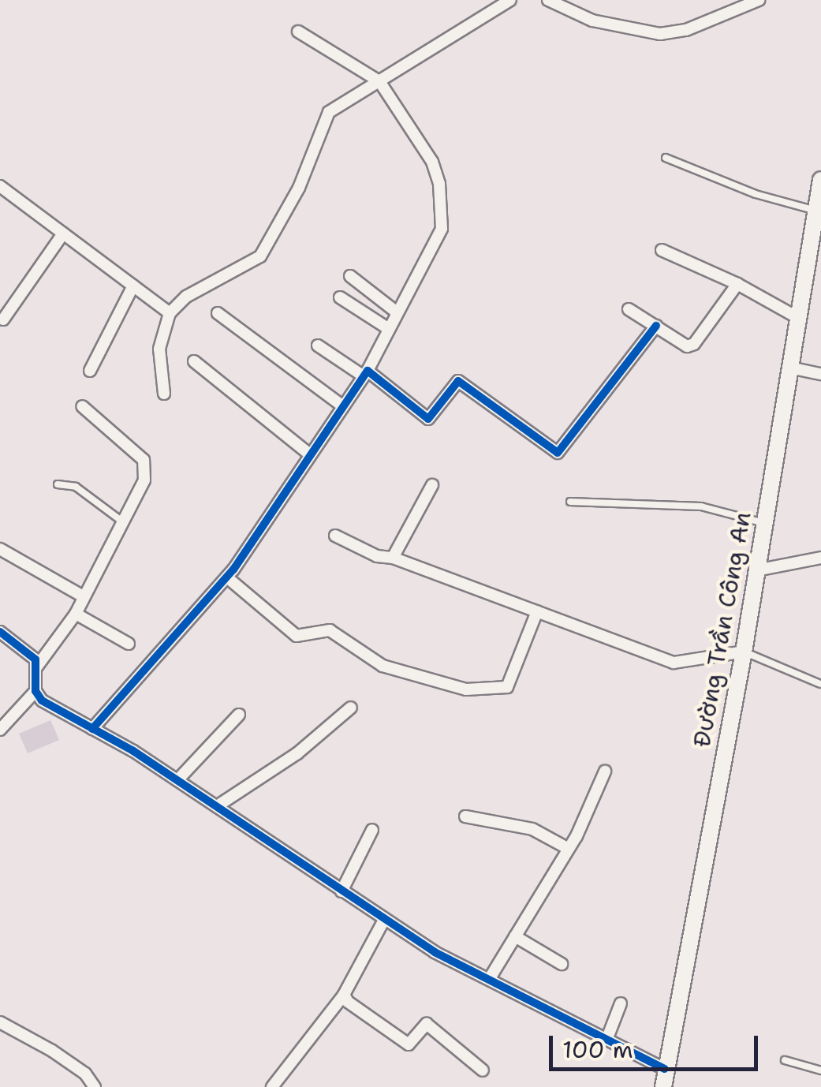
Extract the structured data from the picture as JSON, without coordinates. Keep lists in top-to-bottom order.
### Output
{
  "streets": {
    "main road": ["Đường Trần Công An"]
  },
  "scale_bar": "100 m"
}
